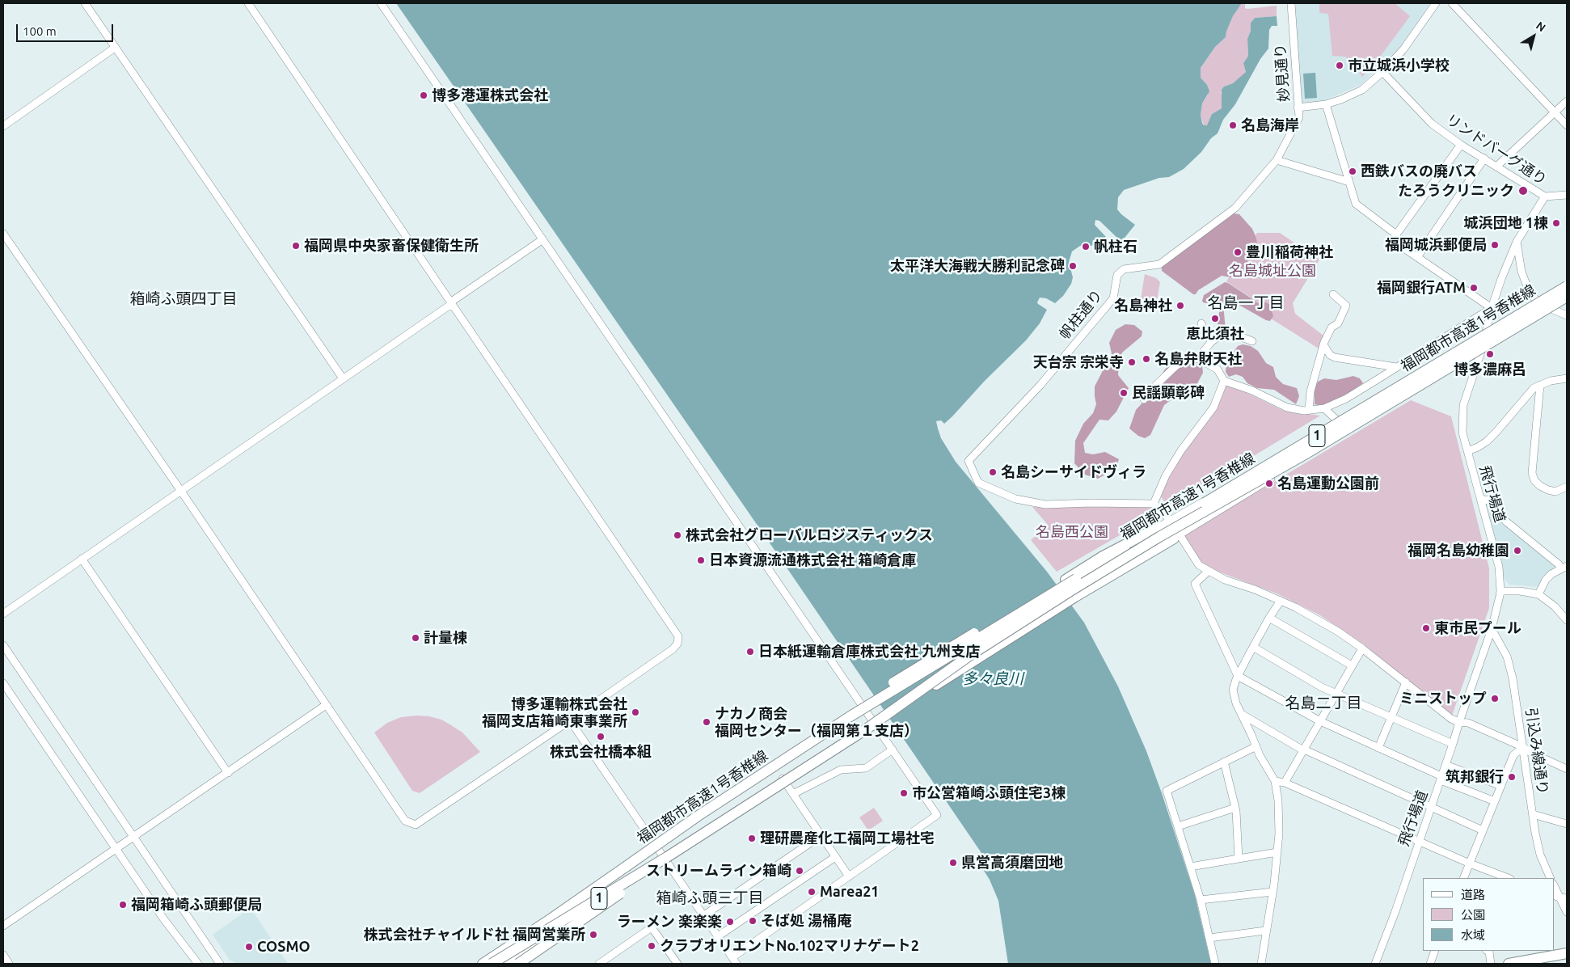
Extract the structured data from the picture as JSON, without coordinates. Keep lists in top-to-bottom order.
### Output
{
  "streets": {
    "highway": ["福岡都市高速1号香椎線", "1"],
    "street": [
      "妙見通り",
      "リンドバーグ通り",
      "帆柱通り",
      "飛行場道",
      "引込み線通り"
    ]
  },
  "crossings": [
    ["妙見通り", "帆柱通り"],
    ["リンドバーグ通り", "飛行場道"],
    ["飛行場道", "引込み線通り"]
  ],
  "districts": [
    "箱崎ふ頭四丁目",
    "名島一丁目",
    "名島二丁目",
    "箱崎ふ頭三丁目"
  ],
  "water": ["多々良川"],
  "parks": ["名島城址公園", "名島西公園"],
  "places": [
    "市立城浜小学校",
    "博多港運株式会社",
    "名島海岸",
    "西鉄バスの廃バス",
    "たろうクリニック",
    "城浜団地 1棟",
    "福岡城浜郵便局",
    "福岡県中央家畜保健衛生所",
    "帆柱石",
    "豊川稲荷神社",
    "太平洋大海戦大勝利記念碑",
    "福岡銀行ATM",
    "名島神社",
    "恵比須社",
    "博多濃麻呂",
    "名島弁財天社",
    "天台宗 宗栄寺",
    "民謡顕彰碑",
    "名島シーサイドヴィラ",
    "名島運動公園前",
    "株式会社グローバルロジスティックス",
    "福岡名島幼稚園",
    "日本資源流通株式会社 箱崎倉庫",
    "東市民プール",
    "計量棟",
    "日本紙運輸倉庫株式会社 九州支店",
    "ミニストップ",
    "博多運輸株式会社 福岡支店箱崎東事業所",
    "ナカノ商会 福岡センター（福岡第１支店）",
    "株式会社橋本組",
    "筑邦銀行",
    "市公営箱崎ふ頭住宅3棟",
    "理研農産化工福岡工場社宅",
    "県営高須磨団地",
    "ストリームライン箱崎",
    "Marea21",
    "福岡箱崎ふ頭郵便局",
    "そば処 湯桶庵",
    "ラーメン 楽楽楽",
    "株式会社チャイルド社 福岡営業所",
    "クラブオリエントNo.102マリナゲート2",
    "COSMO"
  ],
  "legend": ["道路", "公園", "水域"],
  "scale_bar": "100 m",
  "north": "top right"
}
